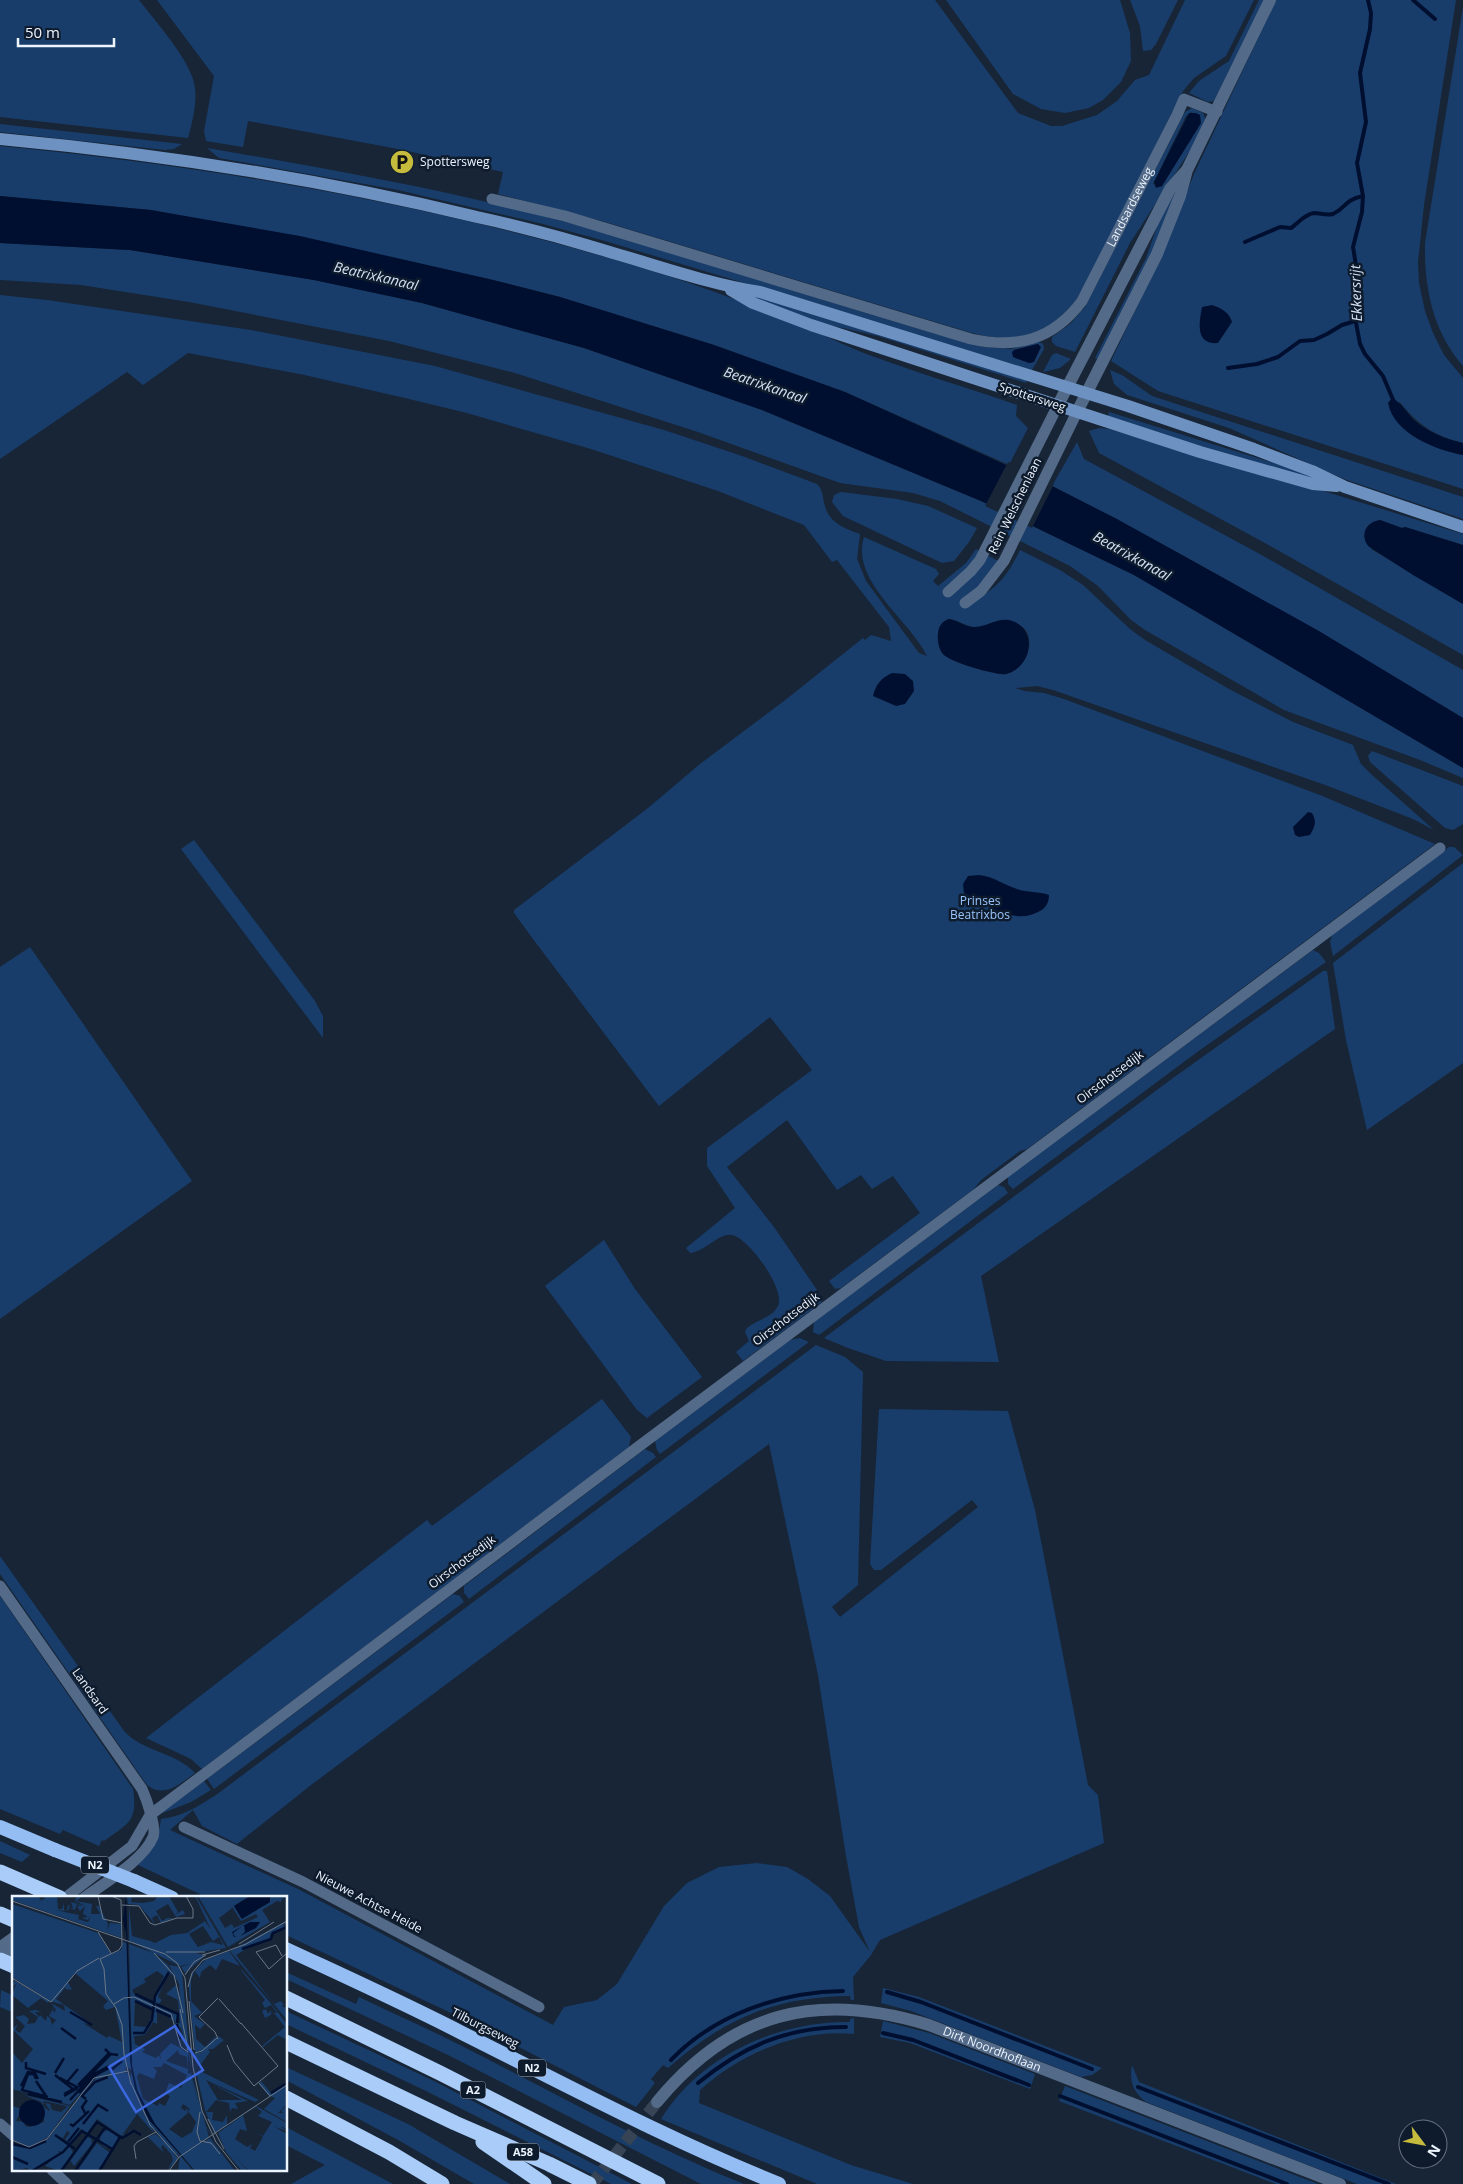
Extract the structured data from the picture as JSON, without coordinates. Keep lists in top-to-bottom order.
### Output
{
  "streets": {
    "highway": [
      "N2",
      "Tilburgseweg",
      "A2",
      "A58"
    ],
    "main road": ["Spottersweg"],
    "street": [
      "Landsardseweg",
      "Rein Welschenlaan",
      "Oirschotsedijk",
      "Landsard",
      "Nieuwe Achtse Heide",
      "Dirk Noordhoflaan"
    ]
  },
  "crossings": [
    ["Spottersweg", "Rein Welschenlaan"],
    ["Oirschotsedijk", "Landsard"]
  ],
  "water": ["Beatrixkanaal", "Ekkersrijt"],
  "parks": ["Prinses Beatrixbos"],
  "places": {
    "parking": ["Spottersweg"]
  },
  "scale_bar": "50 m",
  "north": "bottom right"
}
